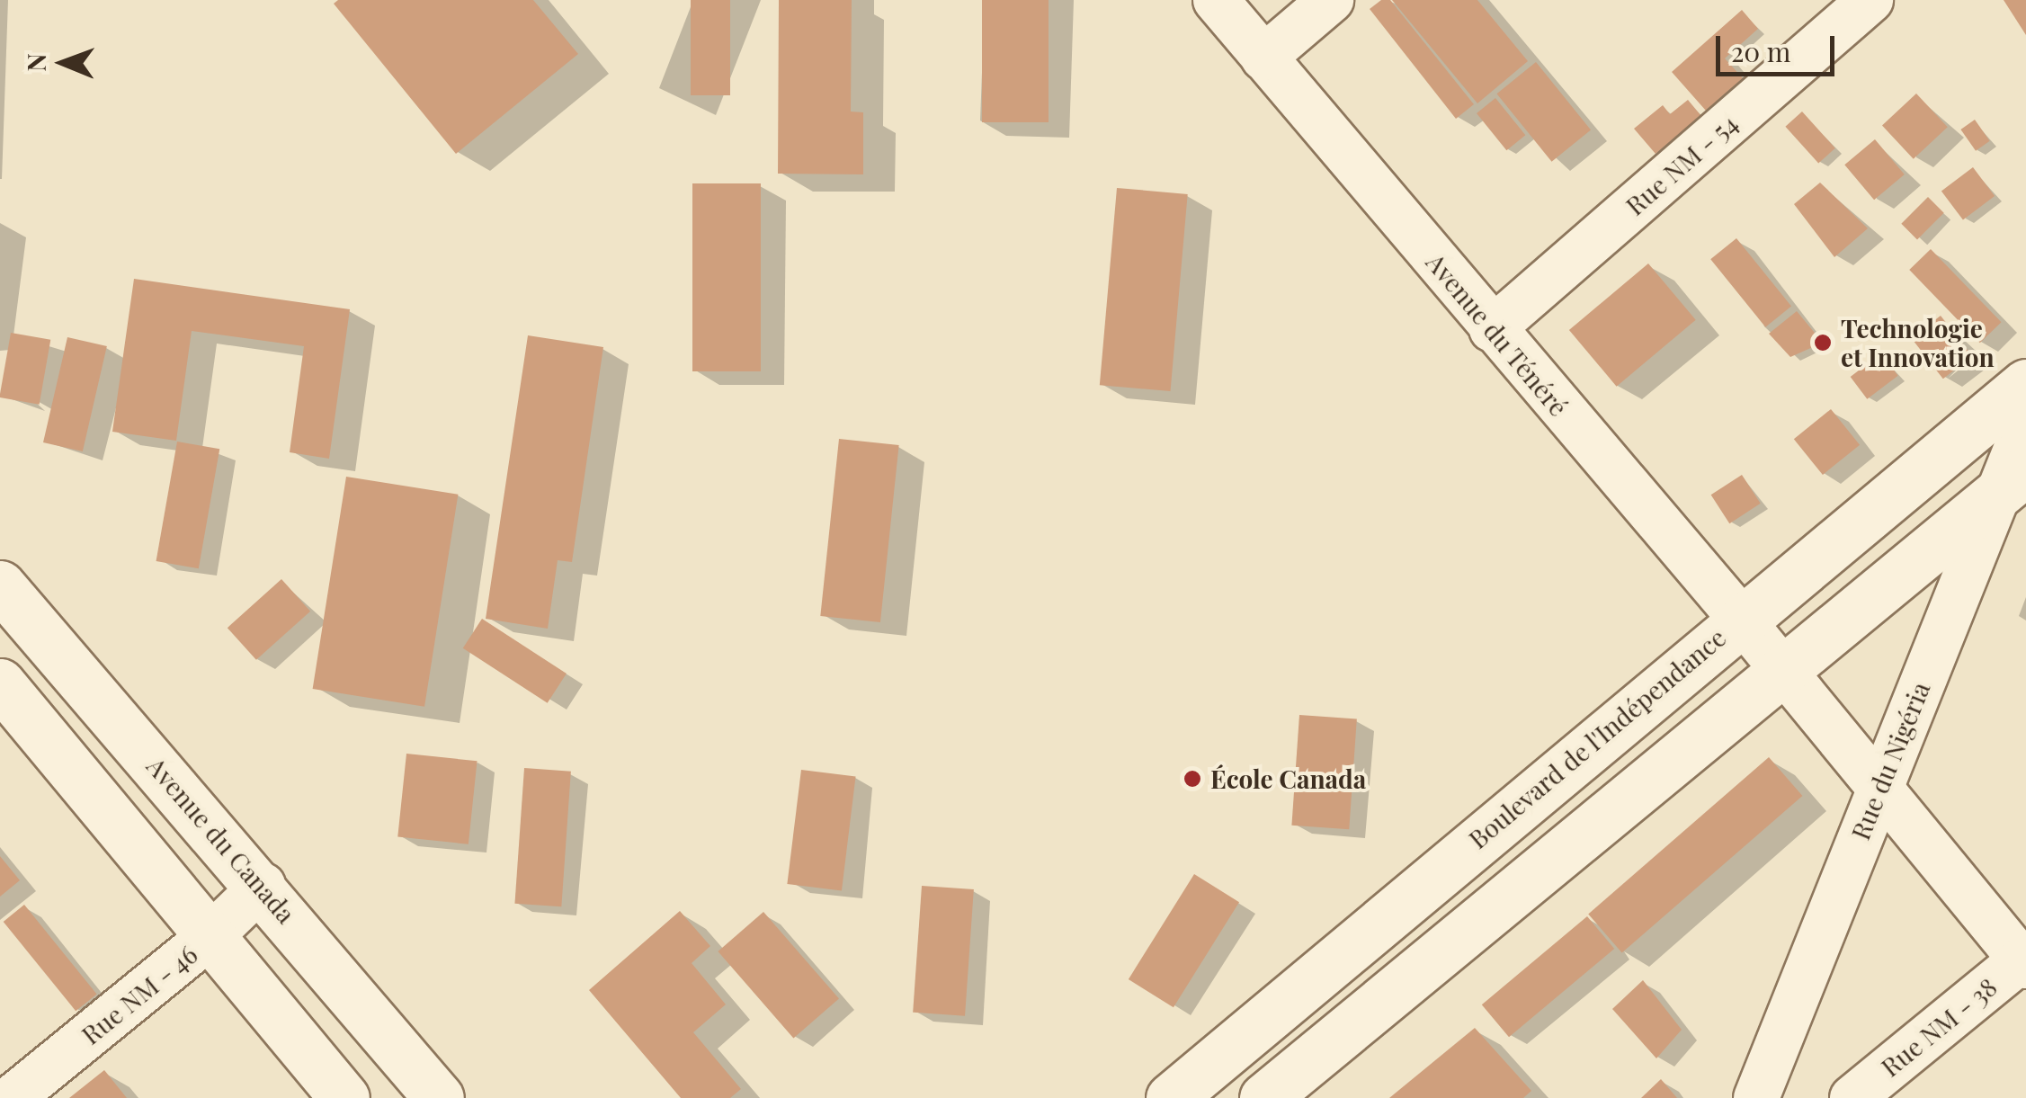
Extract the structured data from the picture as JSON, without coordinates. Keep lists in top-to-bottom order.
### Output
{
  "streets": {
    "main road": ["Boulevard de l'Indépendance", "Avenue du Canada"],
    "street": [
      "Rue NM - 54",
      "Avenue du Ténéré",
      "Rue du Nigéria",
      "Rue NM - 46",
      "Rue NM - 38"
    ]
  },
  "crossings": [
    ["Rue NM - 54", "Avenue du Ténéré"],
    ["Avenue du Ténéré", "Boulevard de l'Indépendance"],
    ["Avenue du Ténéré", "Rue du Nigéria"],
    ["Avenue du Ténéré", "Rue NM - 38"],
    ["Avenue du Canada", "Rue NM - 46"]
  ],
  "places": ["Technologie et Innovation", "École Canada"],
  "scale_bar": "20 m",
  "north": "left"
}
